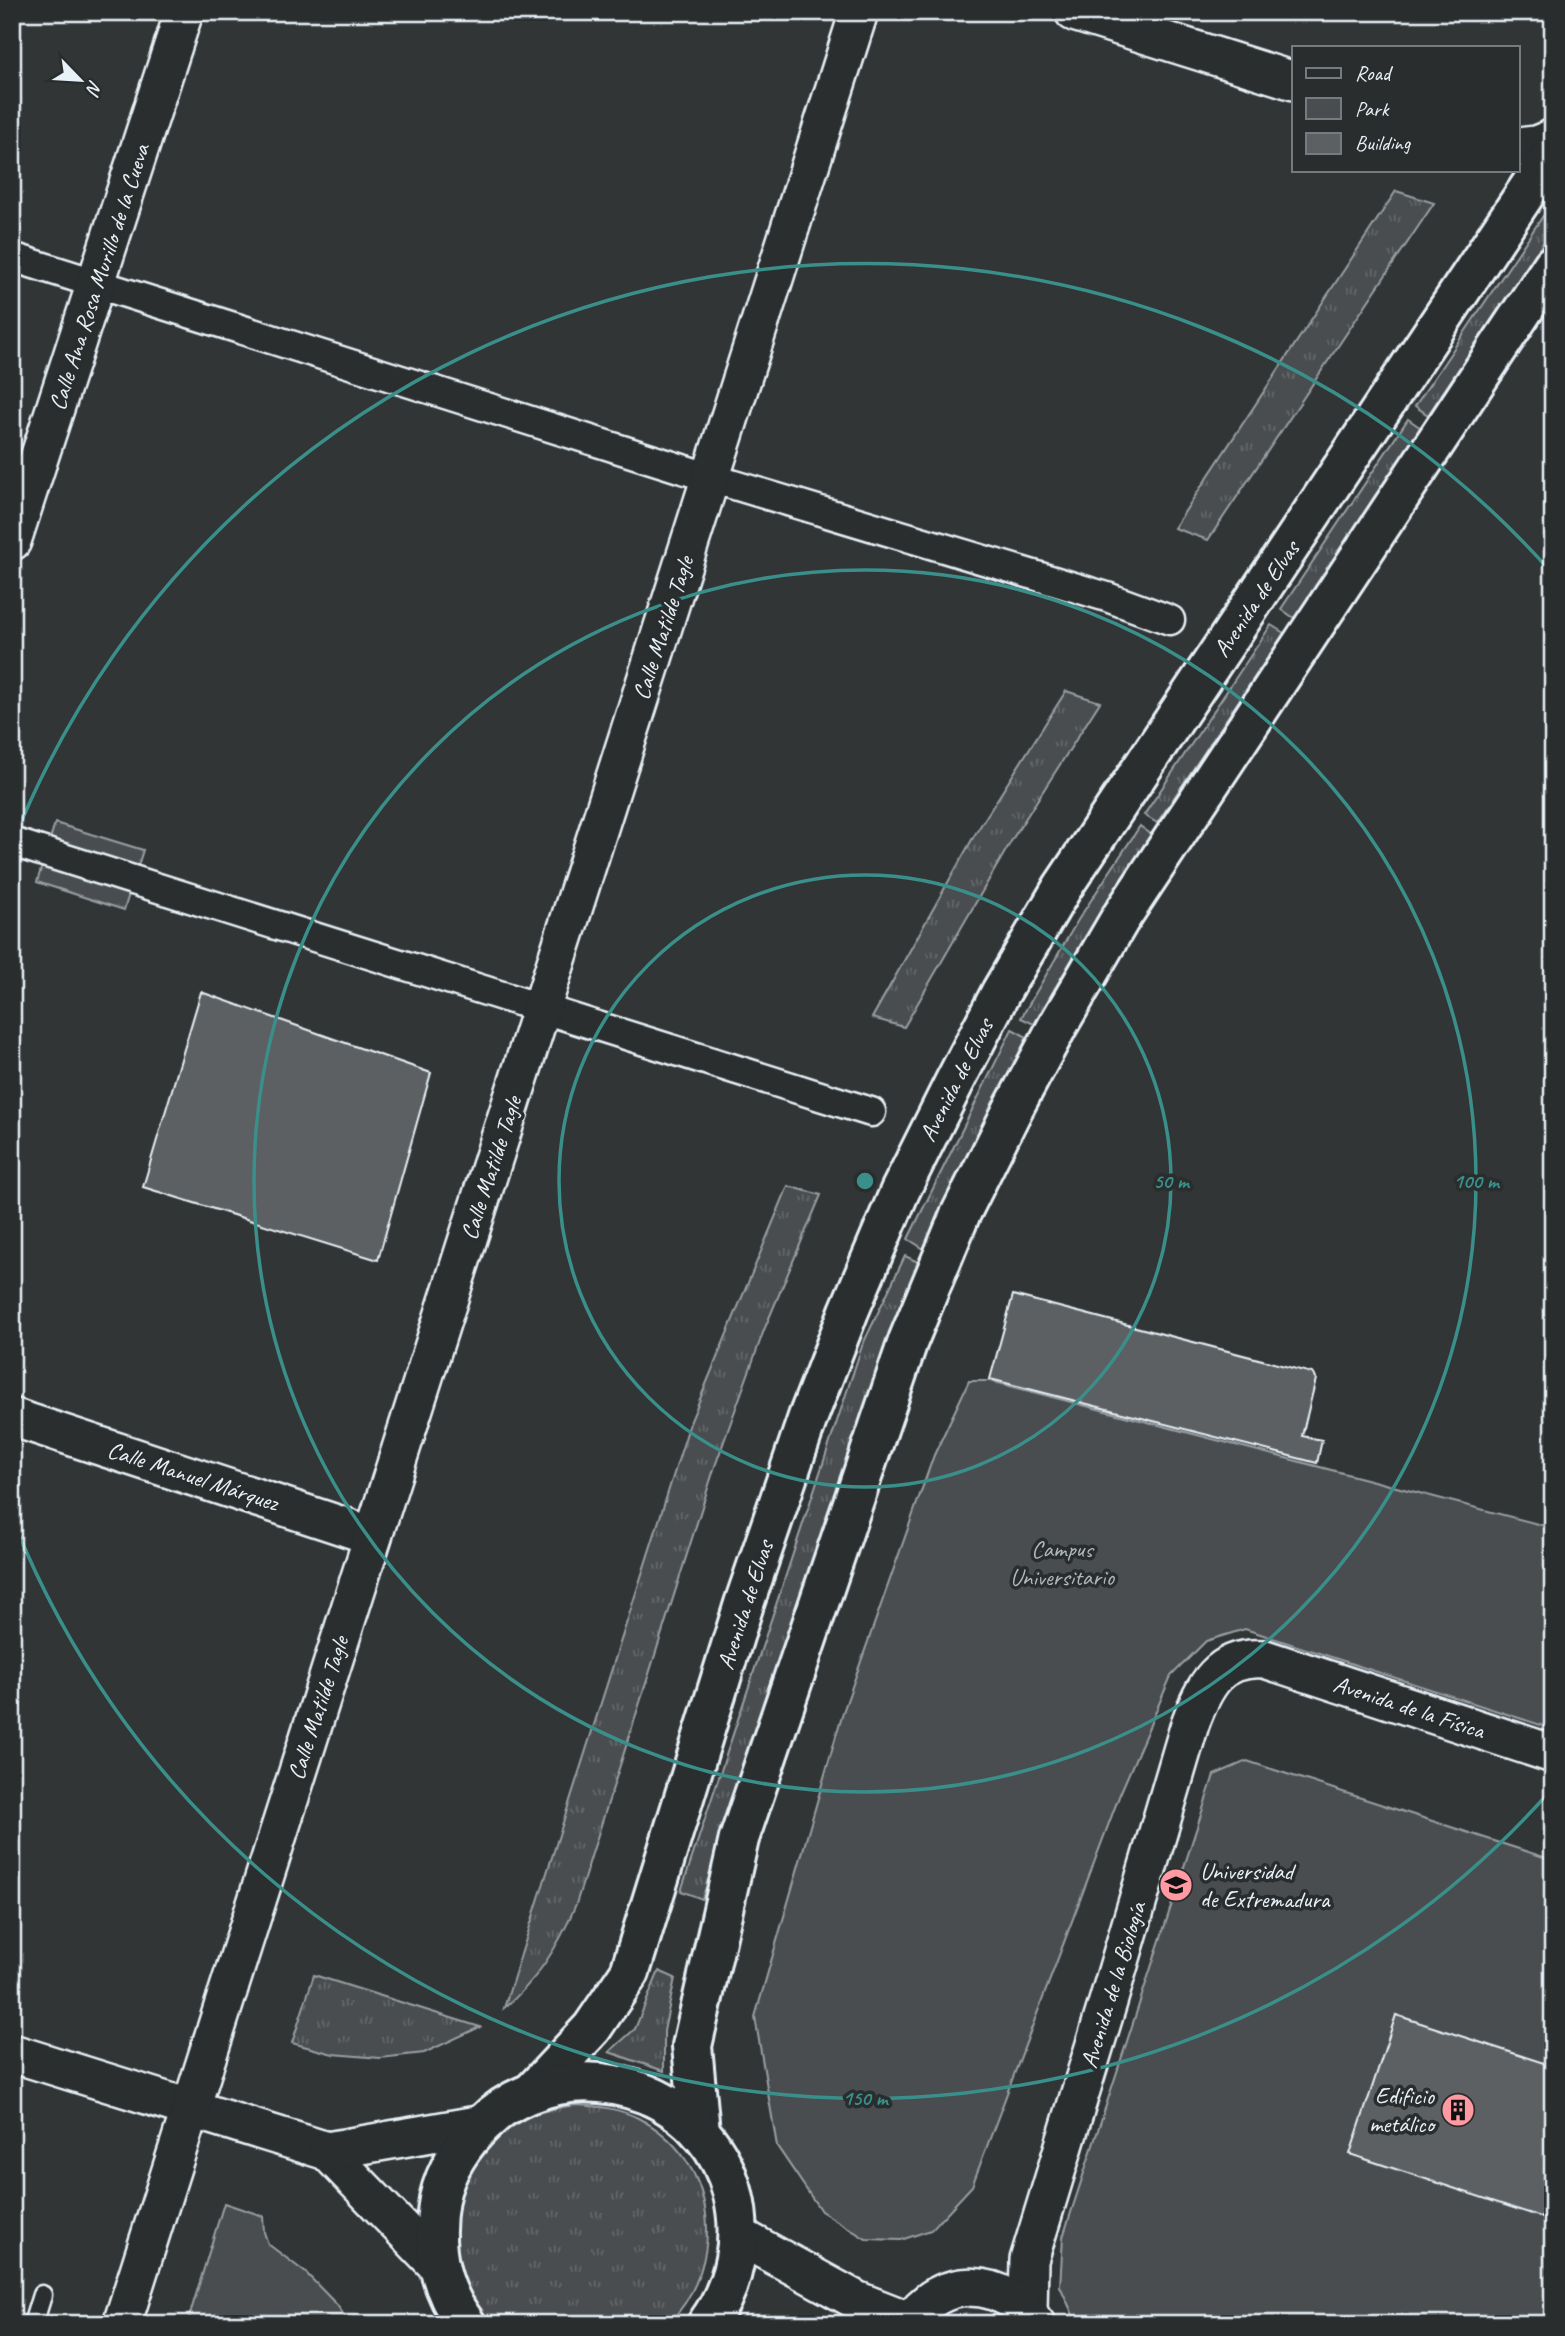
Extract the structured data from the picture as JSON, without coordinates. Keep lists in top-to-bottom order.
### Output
{
  "streets": {
    "highway": ["Avenida de Elvas"],
    "street": [
      "Calle Ana Rosa Murillo de la Cueva",
      "Calle Matilde Tagle",
      "Calle Manuel Márquez",
      "Avenida de la Física",
      "Avenida de la Biología"
    ]
  },
  "crossings": [
    ["Calle Matilde Tagle", "Calle Manuel Márquez"],
    ["Avenida de la Física", "Avenida de la Biología"]
  ],
  "parks": ["Campus Universitario"],
  "places": {
    "school or university": ["Universidad de Extremadura"],
    "building": ["Edificio metálico"]
  },
  "legend": ["Road", "Park", "Building"],
  "north": "bottom right",
  "rings": ["50 m", "100 m", "150 m"]
}
